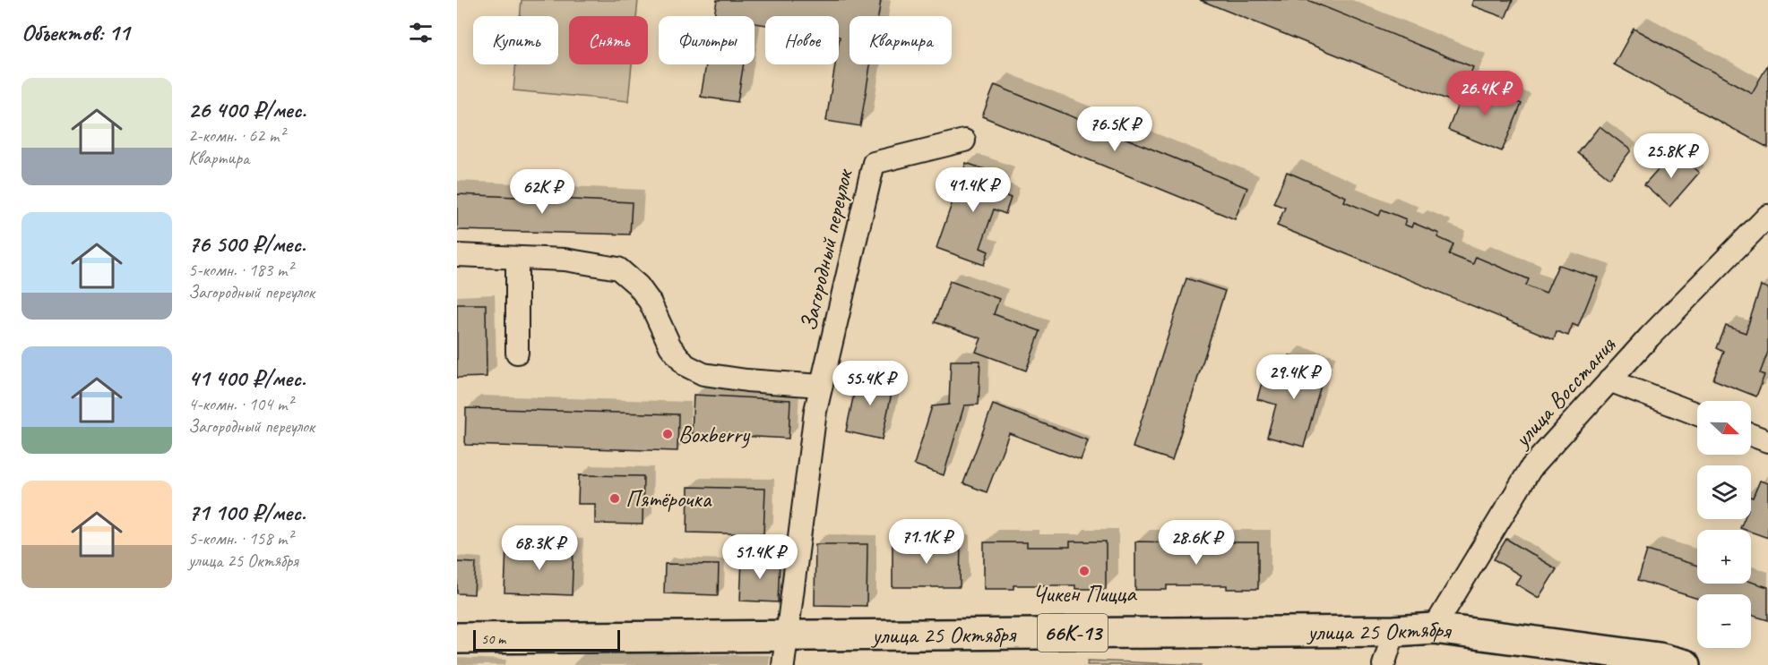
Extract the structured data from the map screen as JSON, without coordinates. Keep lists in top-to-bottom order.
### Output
{
  "streets": {
    "main road": ["улица 25 Октября", "66К-13"],
    "street": ["Загородный переулок", "улица Восстания"]
  },
  "crossings": [
    ["Загородный переулок", "улица 25 Октября"],
    ["улица Восстания", "улица 25 Октября"]
  ],
  "places": ["Boxberry", "Пятёрочка", "Чикен Пицца"],
  "scale_bar": "50 m",
  "north": "right",
  "page": {
    "heading": "Объектов: 11",
    "chip": [
      "Купить",
      "Снять",
      "Фильтры",
      "Новое",
      "Квартира"
    ],
    "list": [
      {
        "name": "26 400 ₽/мес.",
        "note": "2-комн. · 62 m² · Квартира"
      },
      {
        "name": "76 500 ₽/мес.",
        "note": "5-комн. · 183 m² · Загородный переулок"
      },
      {
        "name": "41 400 ₽/мес.",
        "note": "4-комн. · 104 m² · Загородный переулок"
      },
      {
        "name": "71 100 ₽/мес.",
        "note": "5-комн. · 158 m² · улица 25 Октября"
      }
    ],
    "price": [
      "26.4K ₽",
      "76.5K ₽",
      "25.8K ₽",
      "41.4K ₽",
      "62K ₽",
      "29.4K ₽",
      "55.4K ₽",
      "71.1K ₽",
      "28.6K ₽",
      "68.3K ₽",
      "51.4K ₽"
    ],
    "map_buttons": ["+", "−"],
    "scale": "50 m"
  }
}
